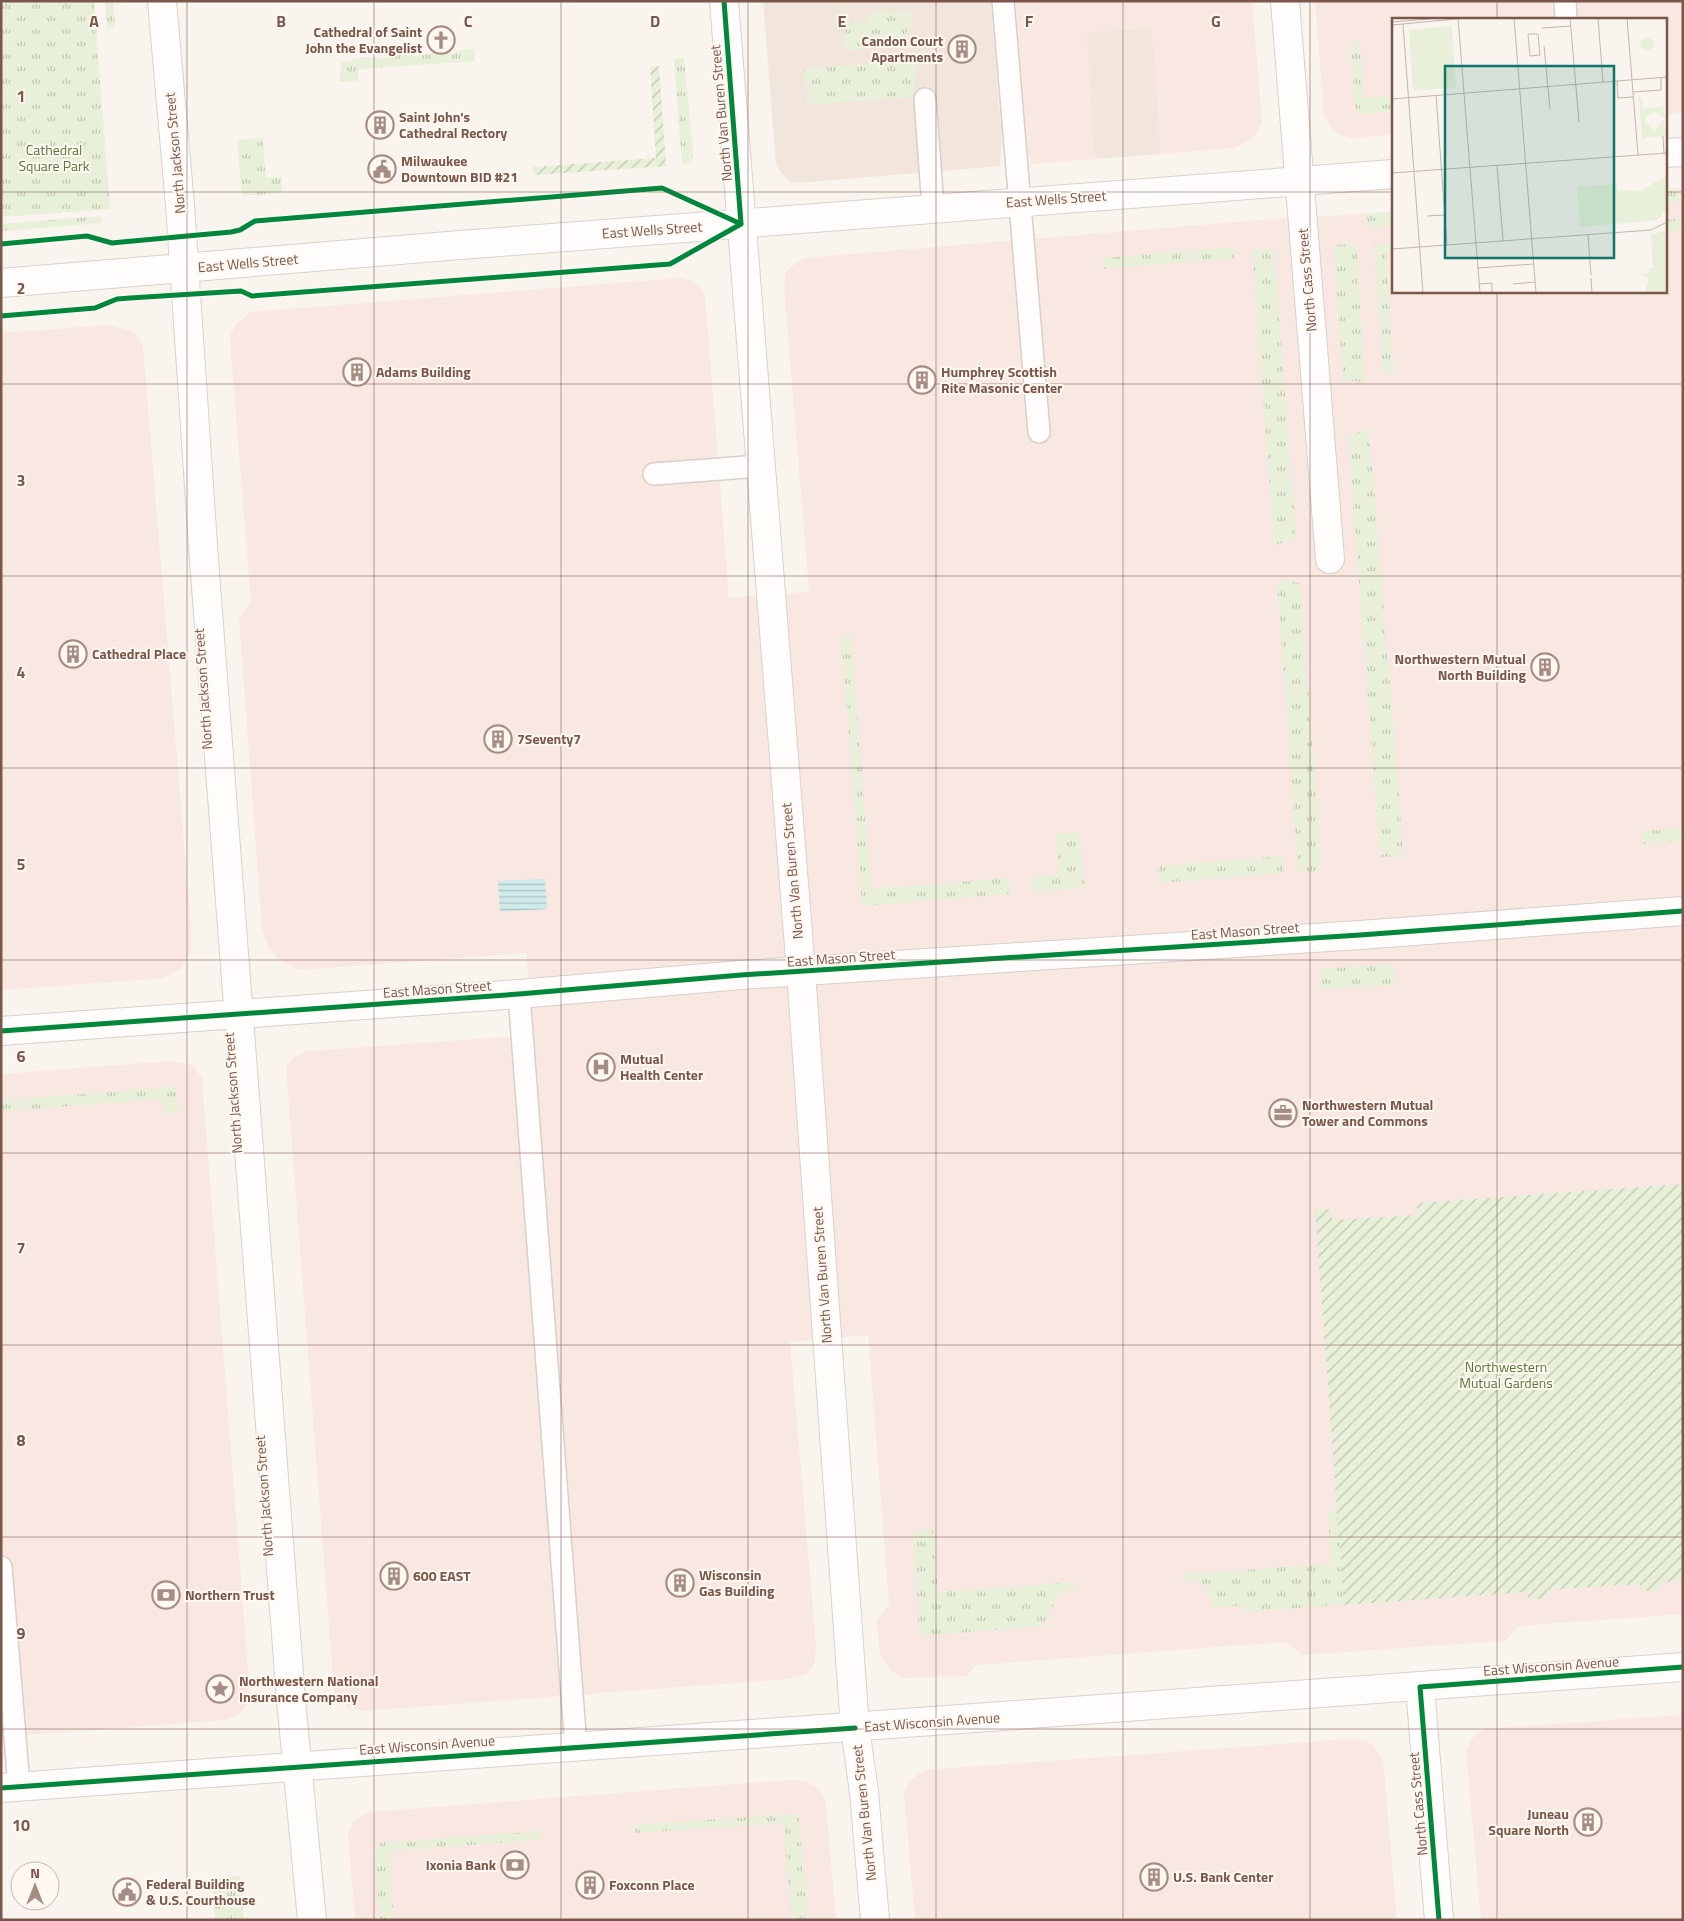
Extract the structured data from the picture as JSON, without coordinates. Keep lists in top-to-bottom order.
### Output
{
  "streets": {
    "main road": [
      "North Van Buren Street",
      "North Jackson Street",
      "East Wells Street",
      "North Cass Street",
      "East Mason Street",
      "East Wisconsin Avenue"
    ]
  },
  "crossings": [
    ["North Van Buren Street", "East Wells Street"],
    ["North Van Buren Street", "East Mason Street"],
    ["North Van Buren Street", "East Wisconsin Avenue"],
    ["North Jackson Street", "East Wells Street"],
    ["North Jackson Street", "East Mason Street"],
    ["North Jackson Street", "East Wisconsin Avenue"],
    ["East Wells Street", "North Cass Street"],
    ["North Cass Street", "East Wisconsin Avenue"]
  ],
  "parks": ["Cathedral Square Park", "Northwestern Mutual Gardens"],
  "places": {
    "church": ["Cathedral of Saint John the Evangelist"],
    "building": [
      "Candon Court Apartments",
      "Saint John's Cathedral Rectory",
      "Adams Building",
      "Humphrey Scottish Rite Masonic Center",
      "Cathedral Place",
      "Northwestern Mutual North Building",
      "7Seventy7",
      "600 EAST",
      "Wisconsin Gas Building",
      "Juneau Square North",
      "U.S. Bank Center",
      "Foxconn Place"
    ],
    "public building": ["Milwaukee Downtown BID #21", "Federal Building & U.S. Courthouse"],
    "hospital": ["Mutual Health Center"],
    "office": ["Northwestern Mutual Tower and Commons"],
    "bank": ["Northern Trust", "Ixonia Bank"],
    "place": ["Northwestern National Insurance Company"]
  },
  "north": "top",
  "grid": {
    "columns": [
      "A",
      "B",
      "C",
      "D",
      "E",
      "F",
      "G"
    ],
    "rows": [
      "1",
      "2",
      "3",
      "4",
      "5",
      "6",
      "7",
      "8",
      "9",
      "10"
    ]
  }
}
